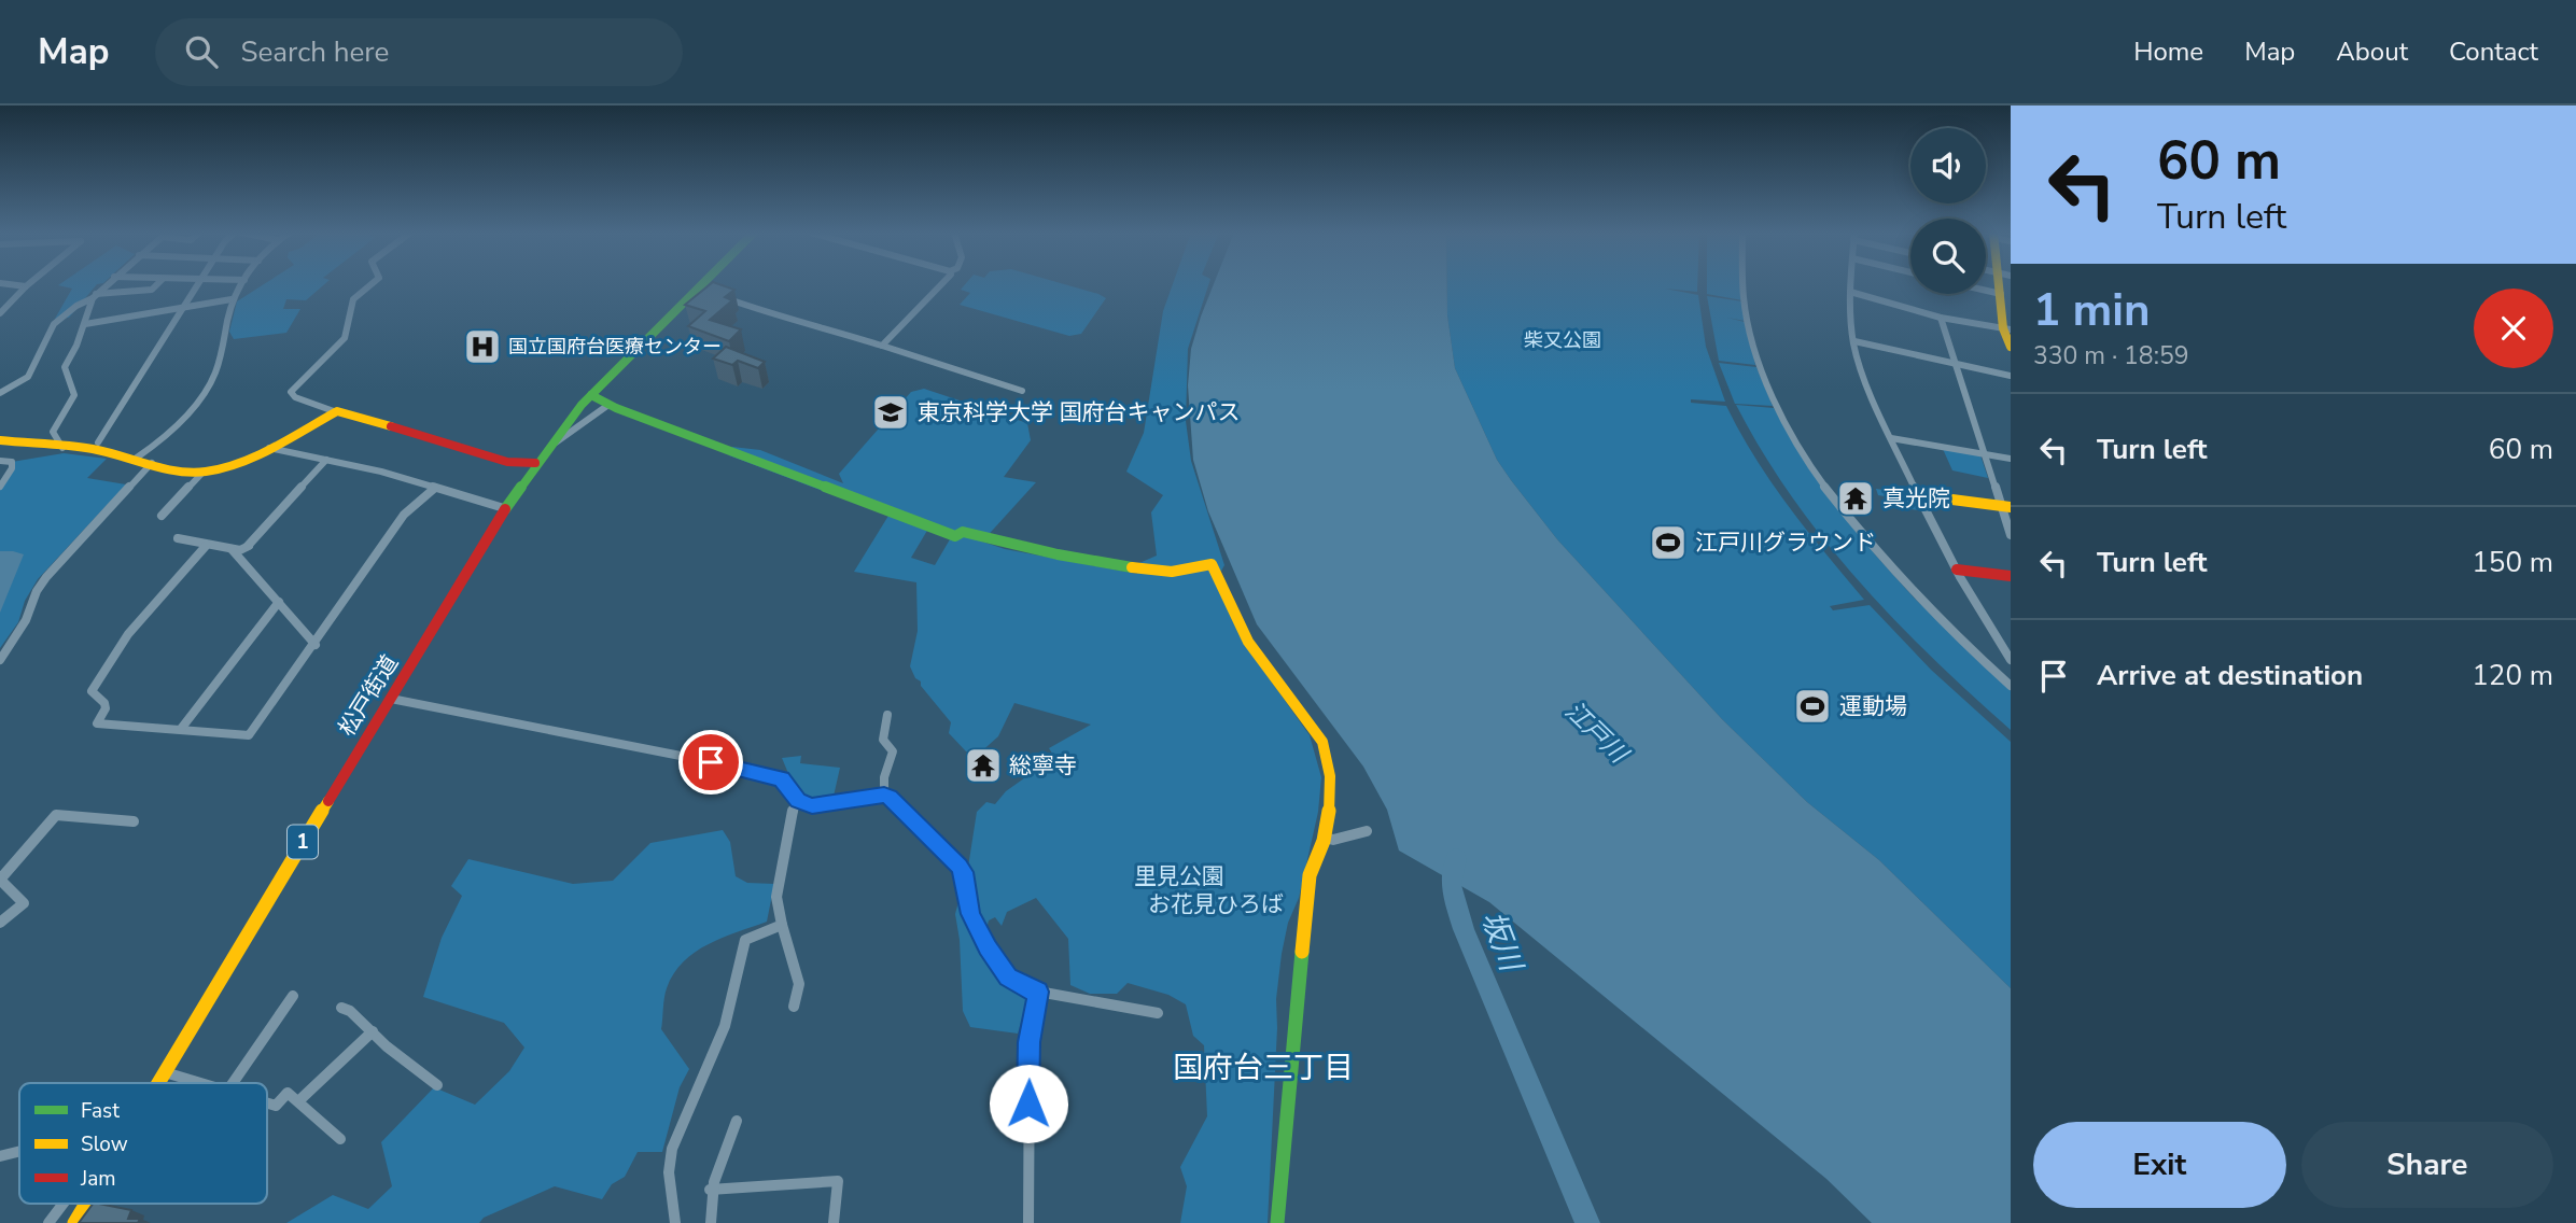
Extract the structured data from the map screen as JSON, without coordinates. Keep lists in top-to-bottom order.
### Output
{
  "streets": {
    "street": ["松戸街道", "1"]
  },
  "districts": ["国府台三丁目"],
  "water": ["江戸川", "坂川"],
  "parks": ["柴又公園", "里見公園", "お花見ひろば"],
  "places": {
    "hospital": ["国立国府台医療センター"],
    "school or university": ["東京科学大学 国府台キャンパス"],
    "temple": ["真光院", "総寧寺"],
    "sports": ["江戸川グラウンド", "運動場"]
  },
  "legend": ["Fast", "Slow", "Jam"],
  "page": {
    "header": "Map",
    "search": "Search here",
    "nav": [
      "Home",
      "Map",
      "About",
      "Contact"
    ],
    "turn": ["60 m", "Turn left"],
    "heading": ["1 min", "330 m · 18:59"],
    "list": [
      {
        "name": "Turn left",
        "value": "60 m"
      },
      {
        "name": "Turn left",
        "value": "150 m"
      },
      {
        "name": "Arrive at destination",
        "value": "120 m"
      }
    ],
    "buttons": ["Exit", "Share"]
  }
}
